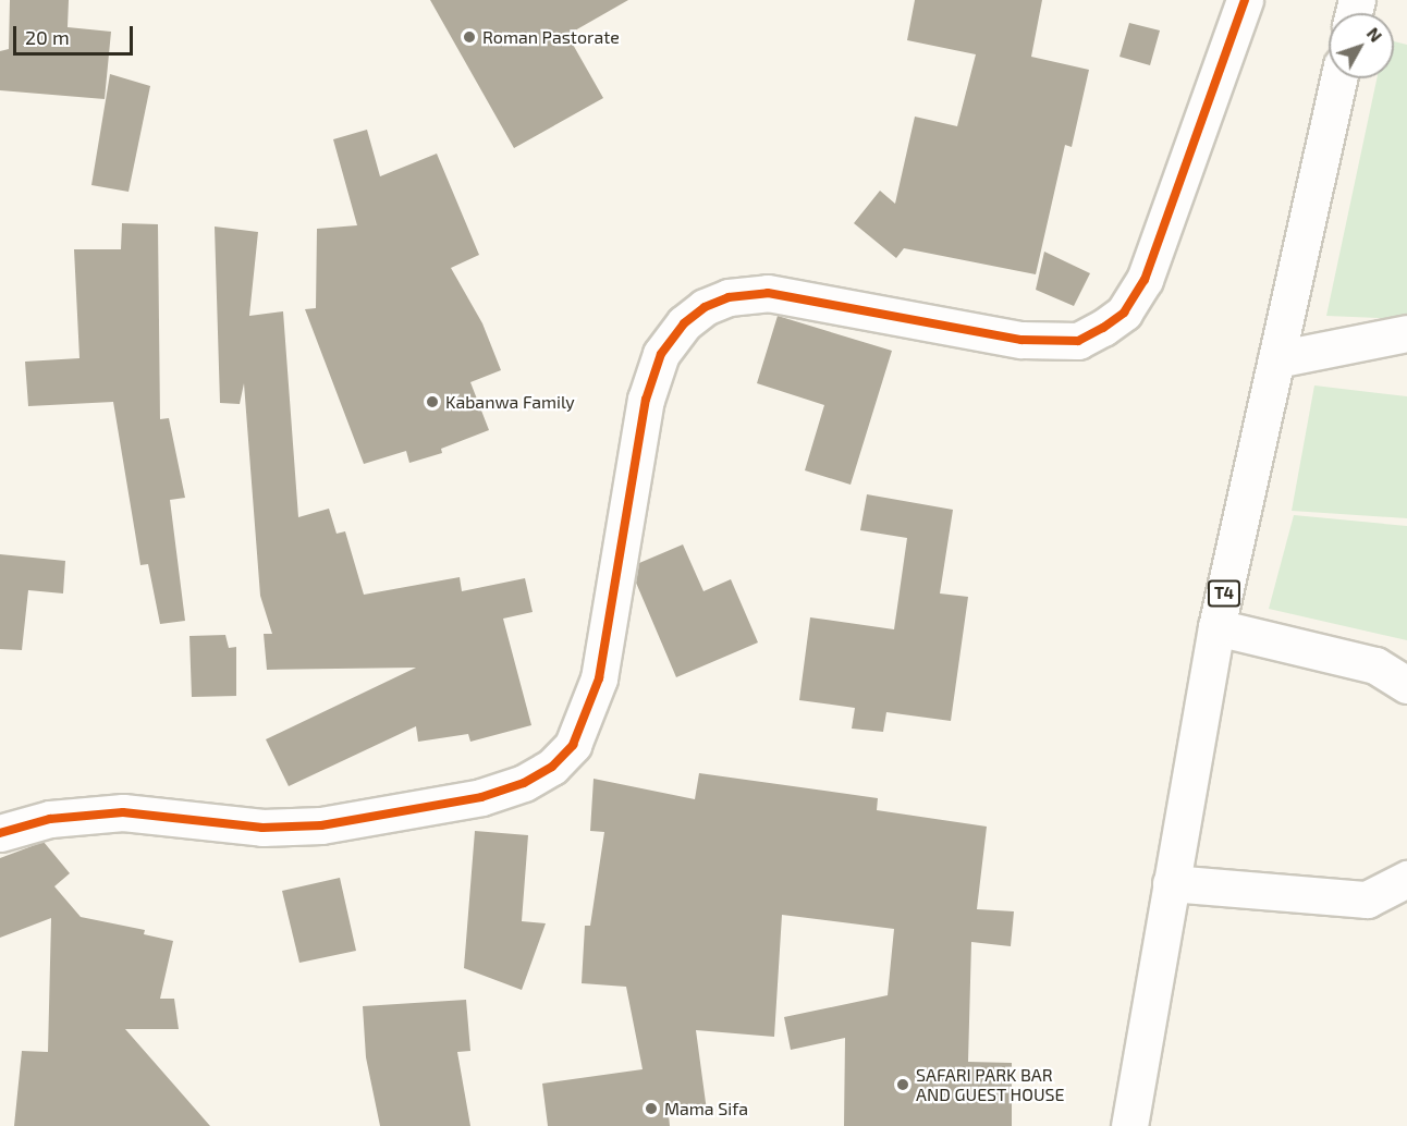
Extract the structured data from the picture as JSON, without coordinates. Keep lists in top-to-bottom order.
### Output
{
  "streets": {
    "main road": ["T4"]
  },
  "places": [
    "Roman Pastorate",
    "Kabanwa Family",
    "SAFARI PARK BAR AND GUEST HOUSE",
    "Mama Sifa"
  ],
  "scale_bar": "20 m",
  "north": "top right"
}
